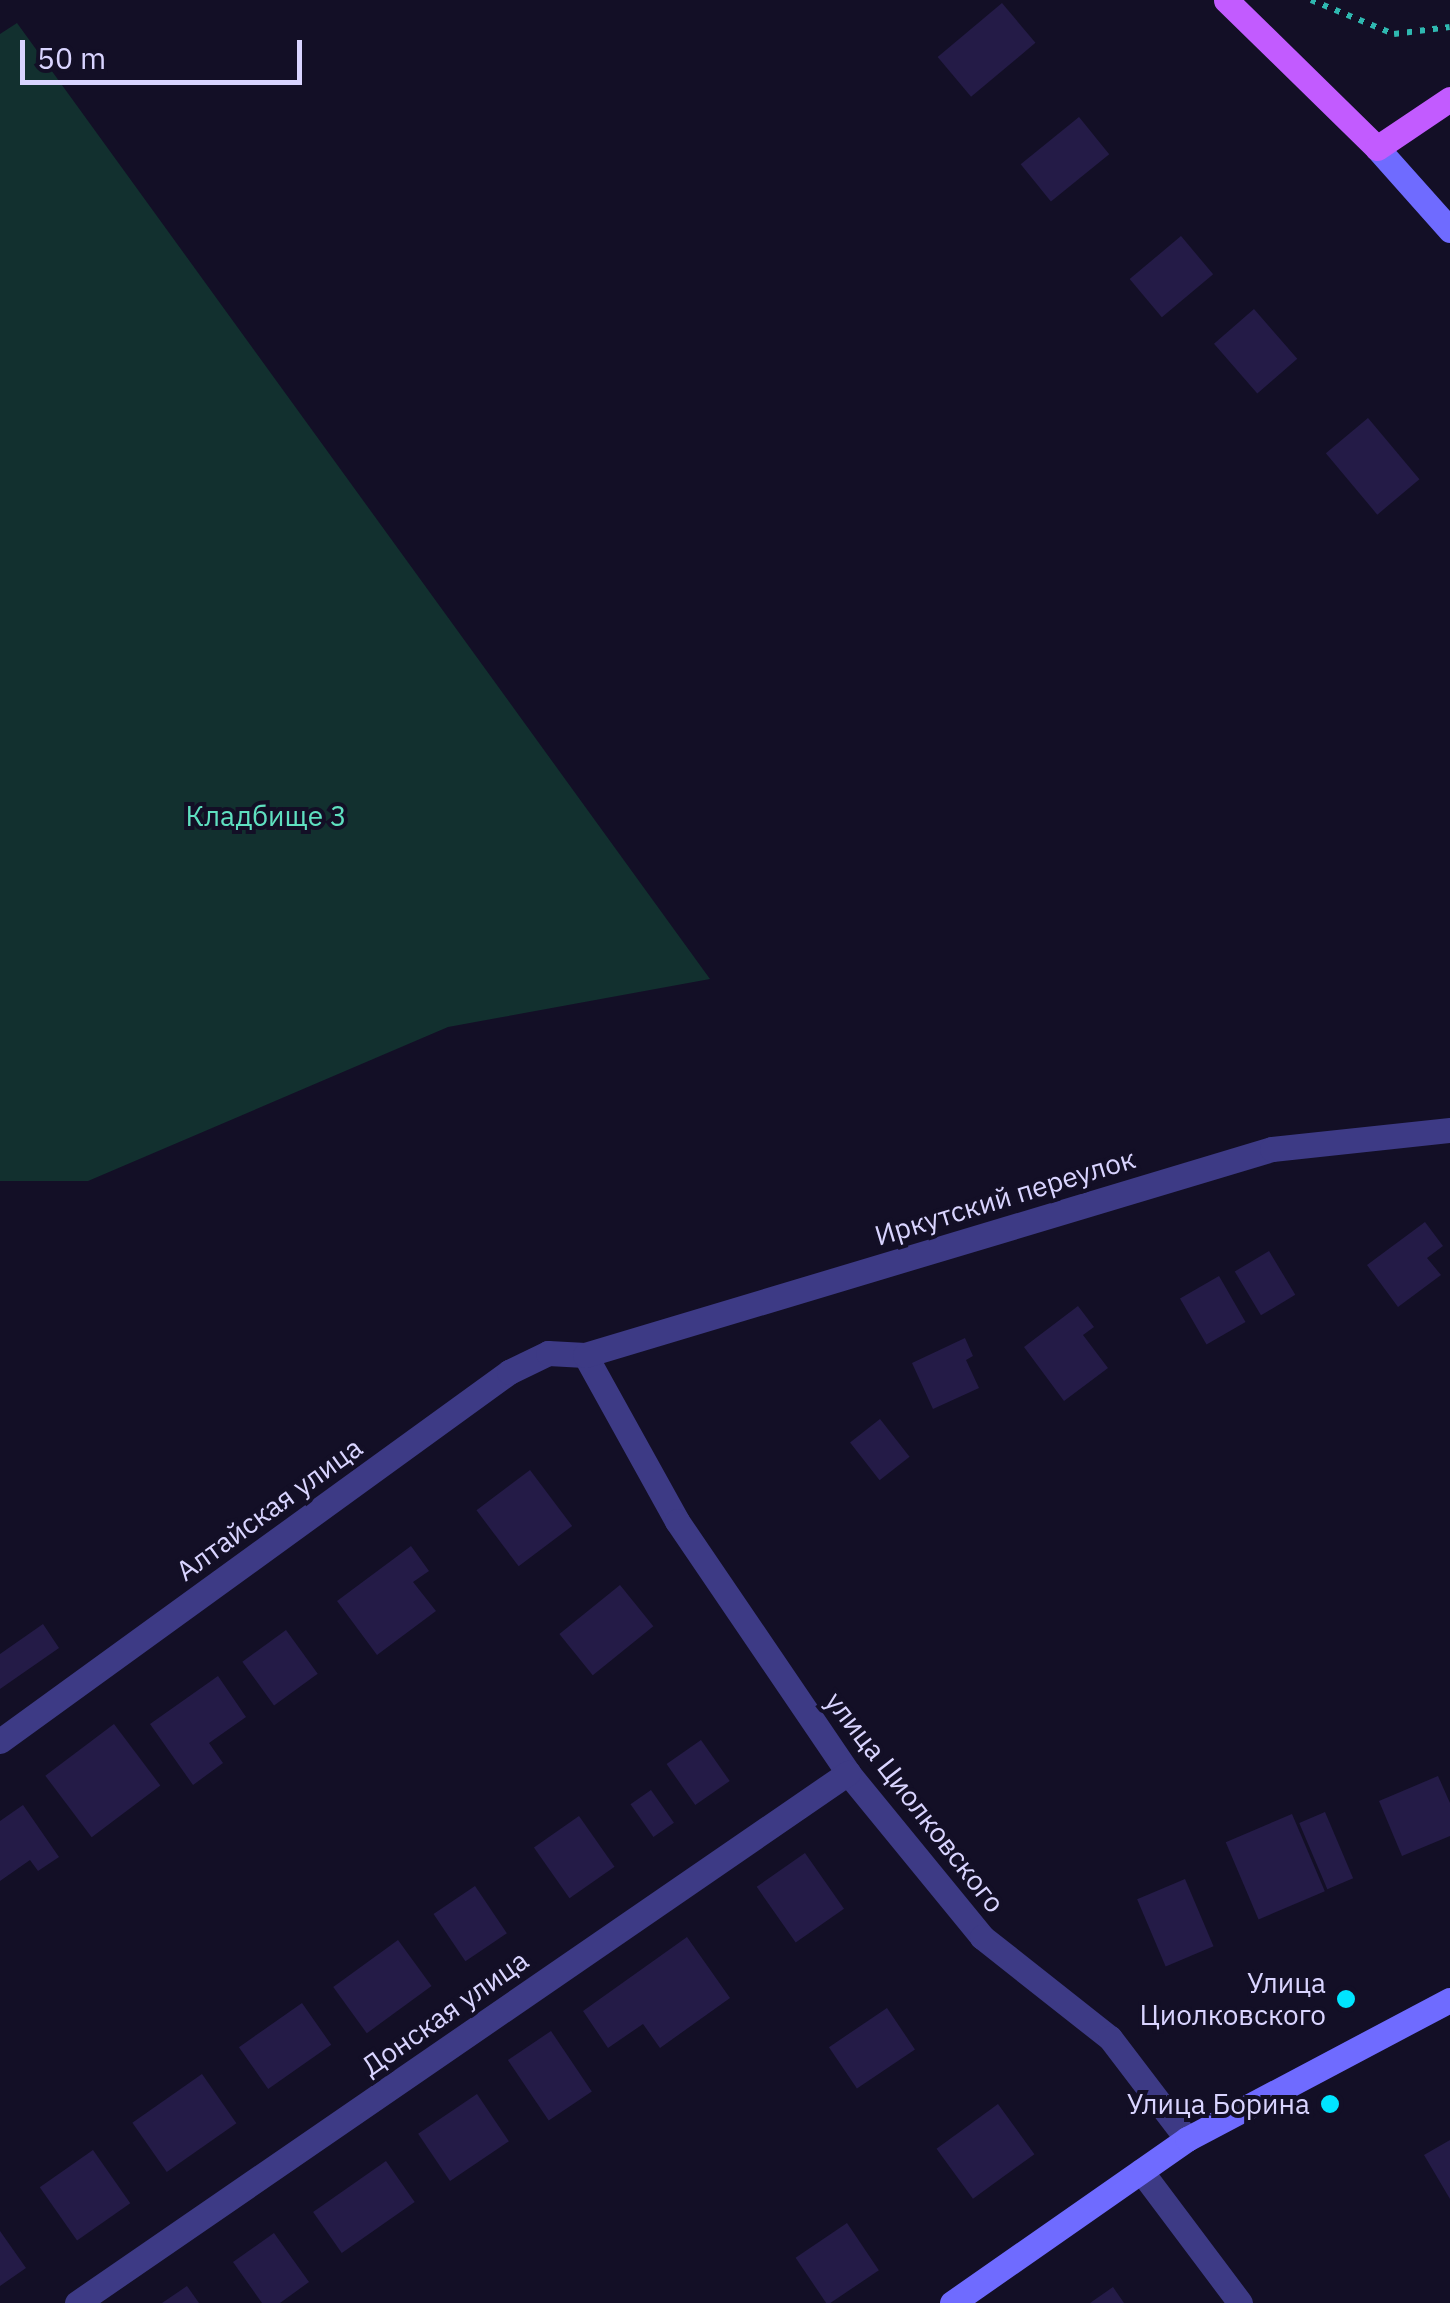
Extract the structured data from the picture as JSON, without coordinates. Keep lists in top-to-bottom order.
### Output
{
  "streets": {
    "street": [
      "Иркутский переулок",
      "Алтайская улица",
      "улица Циолковского",
      "Донская улица"
    ]
  },
  "crossings": [
    ["Иркутский переулок", "Алтайская улица"],
    ["Иркутский переулок", "улица Циолковского"],
    ["Алтайская улица", "улица Циолковского"],
    ["улица Циолковского", "Донская улица"]
  ],
  "parks": ["Кладбище 3"],
  "places": ["Улица Циолковского", "Улица Борина"],
  "scale_bar": "50 m"
}
